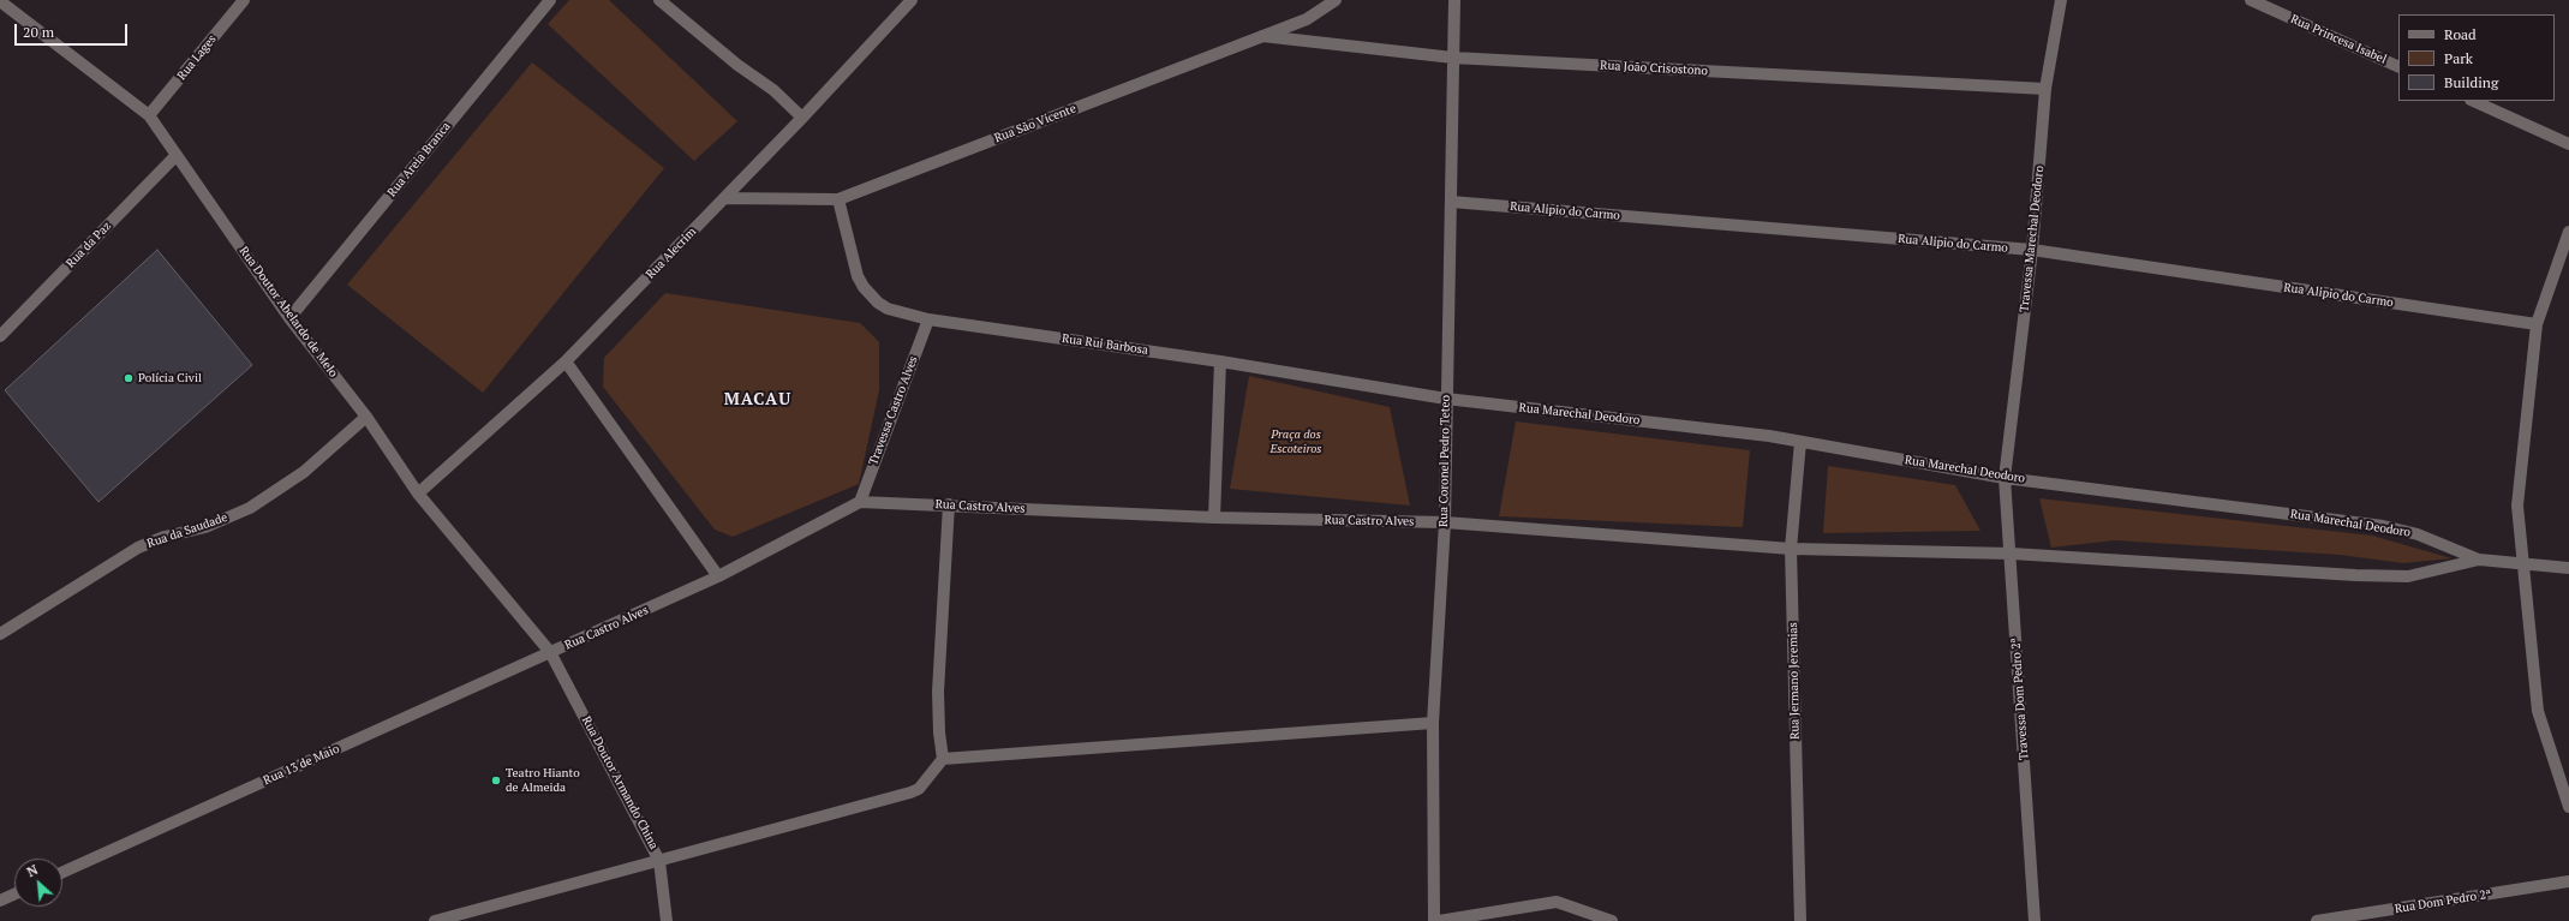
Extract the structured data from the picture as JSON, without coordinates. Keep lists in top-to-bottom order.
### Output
{
  "streets": {
    "street": [
      "Rua Princesa Isabel",
      "Rua Lages",
      "Rua João Crisostono",
      "Rua São Vicente",
      "Rua Areia Branca",
      "Rua Alipio do Carmo",
      "Travessa Marechal Deodoro",
      "Rua da Paz",
      "Rua Alecrim",
      "Rua Doutor Abelardo de Melo",
      "Rua Rui Barbosa",
      "Travessa Castro Alves",
      "Rua Marechal Deodoro",
      "Rua Coronel Pedro Teteo",
      "Rua Castro Alves",
      "Rua da Saudade",
      "Rua Jermano Jeremias",
      "Travessa Dom Pedro 2ª",
      "Rua 13 de Maio",
      "Rua Doutor Armando China",
      "Rua Dom Pedro 2ª"
    ]
  },
  "crossings": [
    ["Rua Lages", "Rua Doutor Abelardo de Melo"],
    ["Rua João Crisostono", "Rua São Vicente"],
    ["Rua João Crisostono", "Travessa Marechal Deodoro"],
    ["Rua João Crisostono", "Rua Coronel Pedro Teteo"],
    ["Rua São Vicente", "Rua Alecrim"],
    ["Rua São Vicente", "Rua Rui Barbosa"],
    ["Rua Areia Branca", "Rua Doutor Abelardo de Melo"],
    ["Rua Alipio do Carmo", "Travessa Marechal Deodoro"],
    ["Rua Alipio do Carmo", "Rua Coronel Pedro Teteo"],
    ["Travessa Marechal Deodoro", "Rua Marechal Deodoro"],
    ["Travessa Marechal Deodoro", "Travessa Dom Pedro 2ª"],
    ["Rua da Paz", "Rua Doutor Abelardo de Melo"],
    ["Rua Alecrim", "Rua Doutor Abelardo de Melo"],
    ["Rua Doutor Abelardo de Melo", "Rua Castro Alves"],
    ["Rua Doutor Abelardo de Melo", "Rua da Saudade"],
    ["Rua Doutor Abelardo de Melo", "Rua 13 de Maio"],
    ["Rua Doutor Abelardo de Melo", "Rua Doutor Armando China"],
    ["Rua Rui Barbosa", "Travessa Castro Alves"],
    ["Rua Rui Barbosa", "Rua Marechal Deodoro"],
    ["Rua Rui Barbosa", "Rua Coronel Pedro Teteo"],
    ["Travessa Castro Alves", "Rua Castro Alves"],
    ["Rua Marechal Deodoro", "Rua Coronel Pedro Teteo"],
    ["Rua Marechal Deodoro", "Rua Castro Alves"],
    ["Rua Marechal Deodoro", "Rua Jermano Jeremias"],
    ["Rua Marechal Deodoro", "Travessa Dom Pedro 2ª"],
    ["Rua Coronel Pedro Teteo", "Rua Castro Alves"],
    ["Rua Castro Alves", "Rua 13 de Maio"],
    ["Rua Castro Alves", "Rua Doutor Armando China"],
    ["Rua 13 de Maio", "Rua Doutor Armando China"]
  ],
  "districts": ["MACAU"],
  "parks": ["Praça dos Escoteiros"],
  "places": ["Polícia Civil", "Teatro Hianto de Almeida"],
  "legend": ["Road", "Park", "Building"],
  "scale_bar": "20 m",
  "north": "top left"
}
